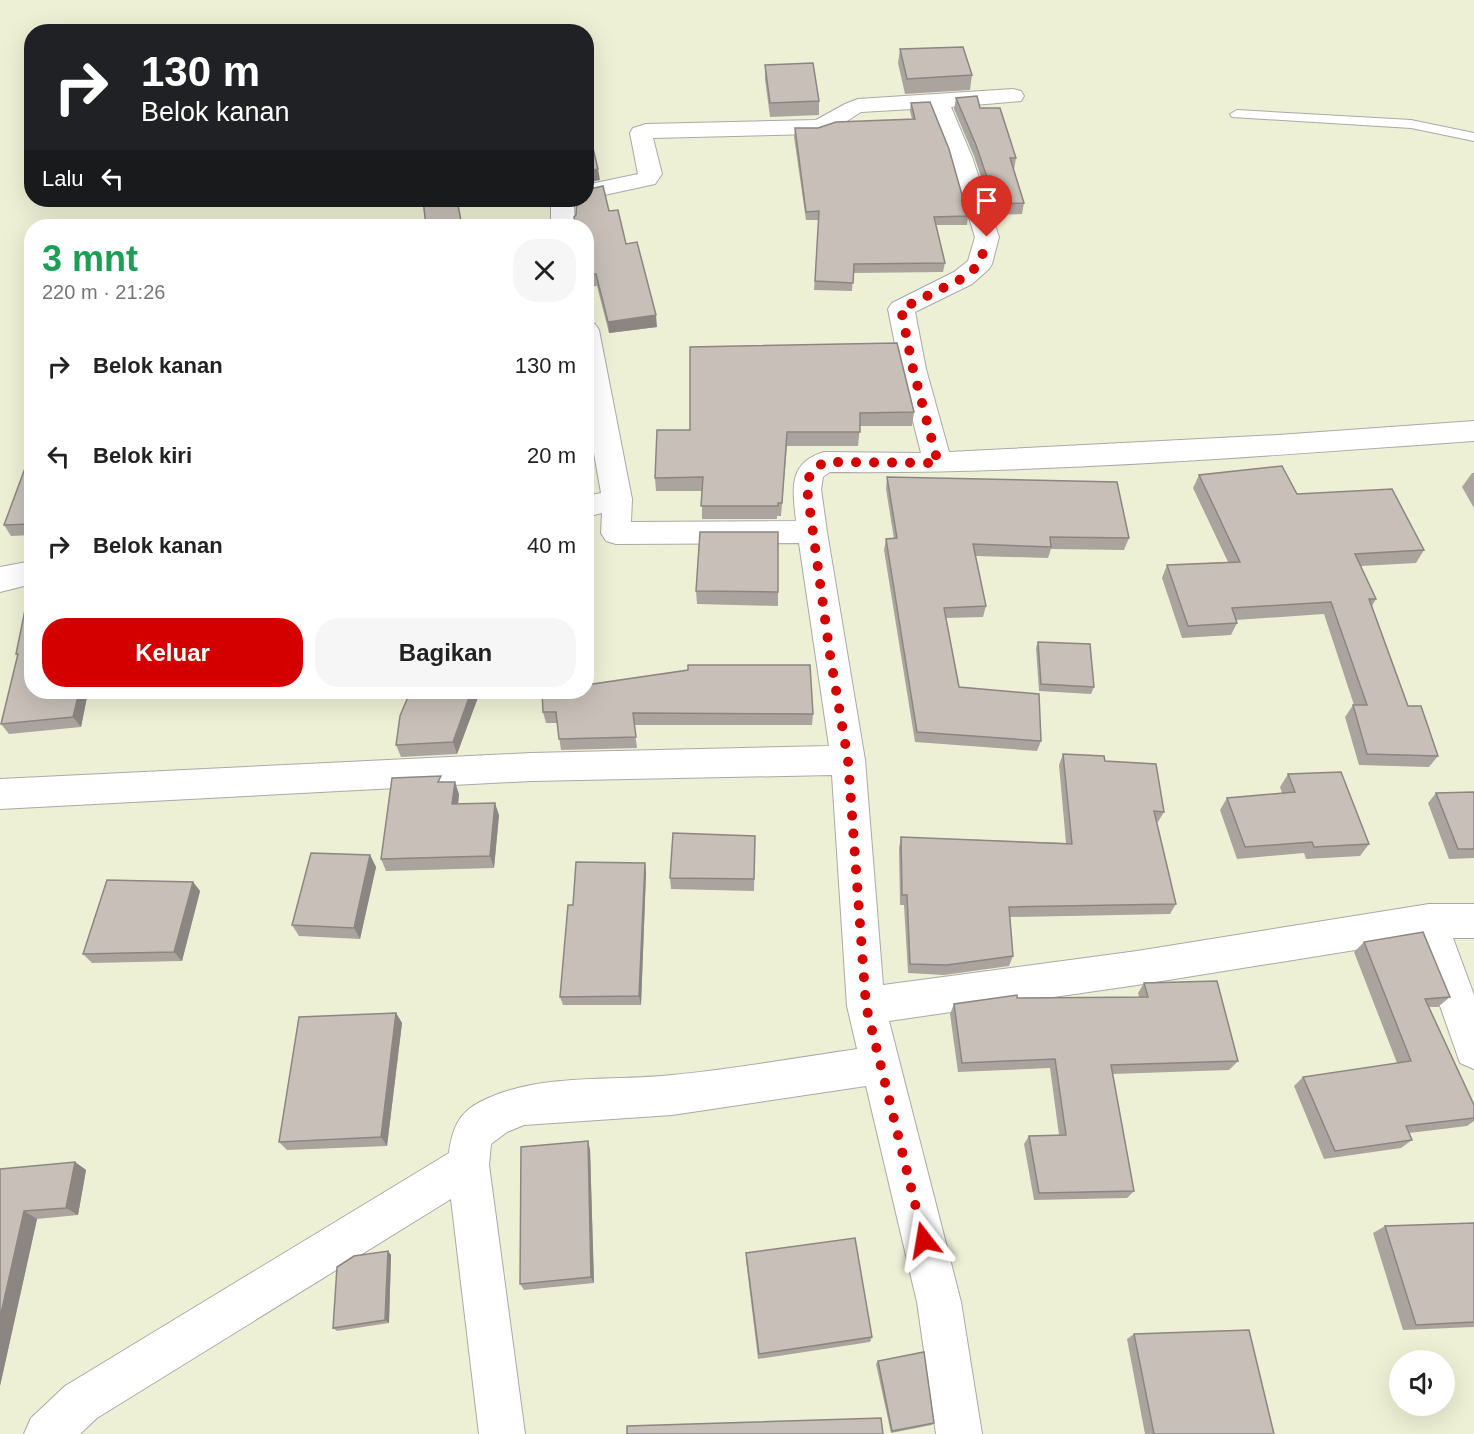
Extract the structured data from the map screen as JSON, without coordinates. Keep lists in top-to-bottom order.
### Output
{
  "page": {
    "turn": ["130 m", "Belok kanan"],
    "then": "Lalu",
    "heading": ["3 mnt", "220 m · 21:26"],
    "list": [
      {
        "name": "Belok kanan",
        "value": "130 m"
      },
      {
        "name": "Belok kiri",
        "value": "20 m"
      },
      {
        "name": "Belok kanan",
        "value": "40 m"
      }
    ],
    "buttons": ["Keluar", "Bagikan"]
  }
}
